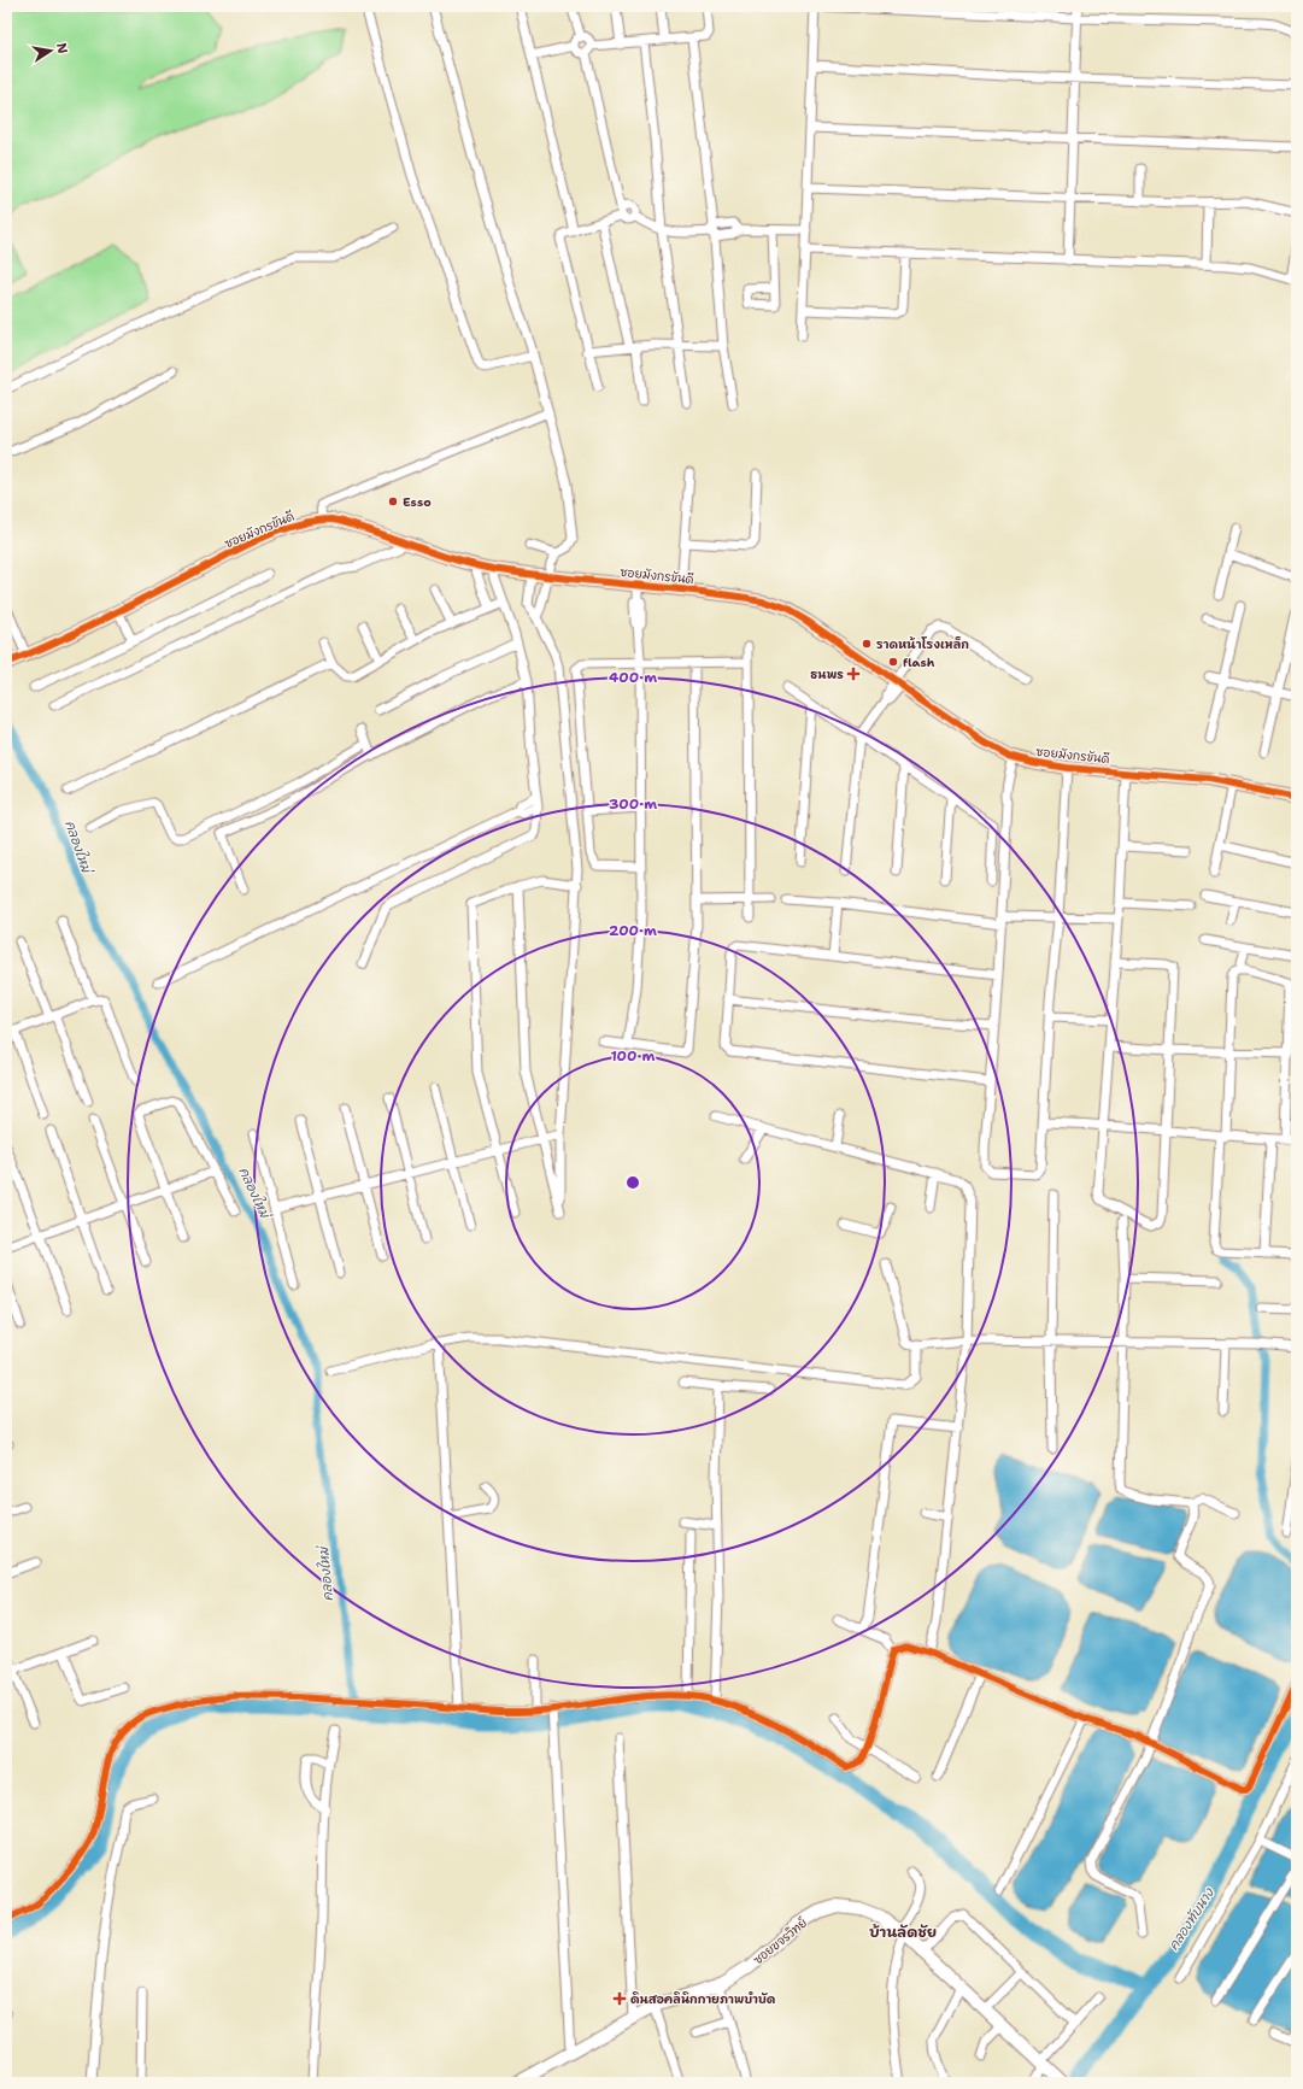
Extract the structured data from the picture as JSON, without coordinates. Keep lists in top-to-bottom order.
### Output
{
  "streets": {
    "street": ["ซอยมังกรขันดี", "ซอยขจรวิทย์"]
  },
  "districts": ["บ้านลัดชัย"],
  "water": ["คลองใหม่", "คลองทับนาง"],
  "places": {
    "other": ["Esso", "ราดหน้าโรงเหล็ก", "flash"],
    "health": ["ธนพร", "ดินสอคลินิกกายภาพบำบัด"]
  },
  "north": "right",
  "rings": [
    "400 m",
    "300 m",
    "200 m",
    "100 m"
  ]
}
